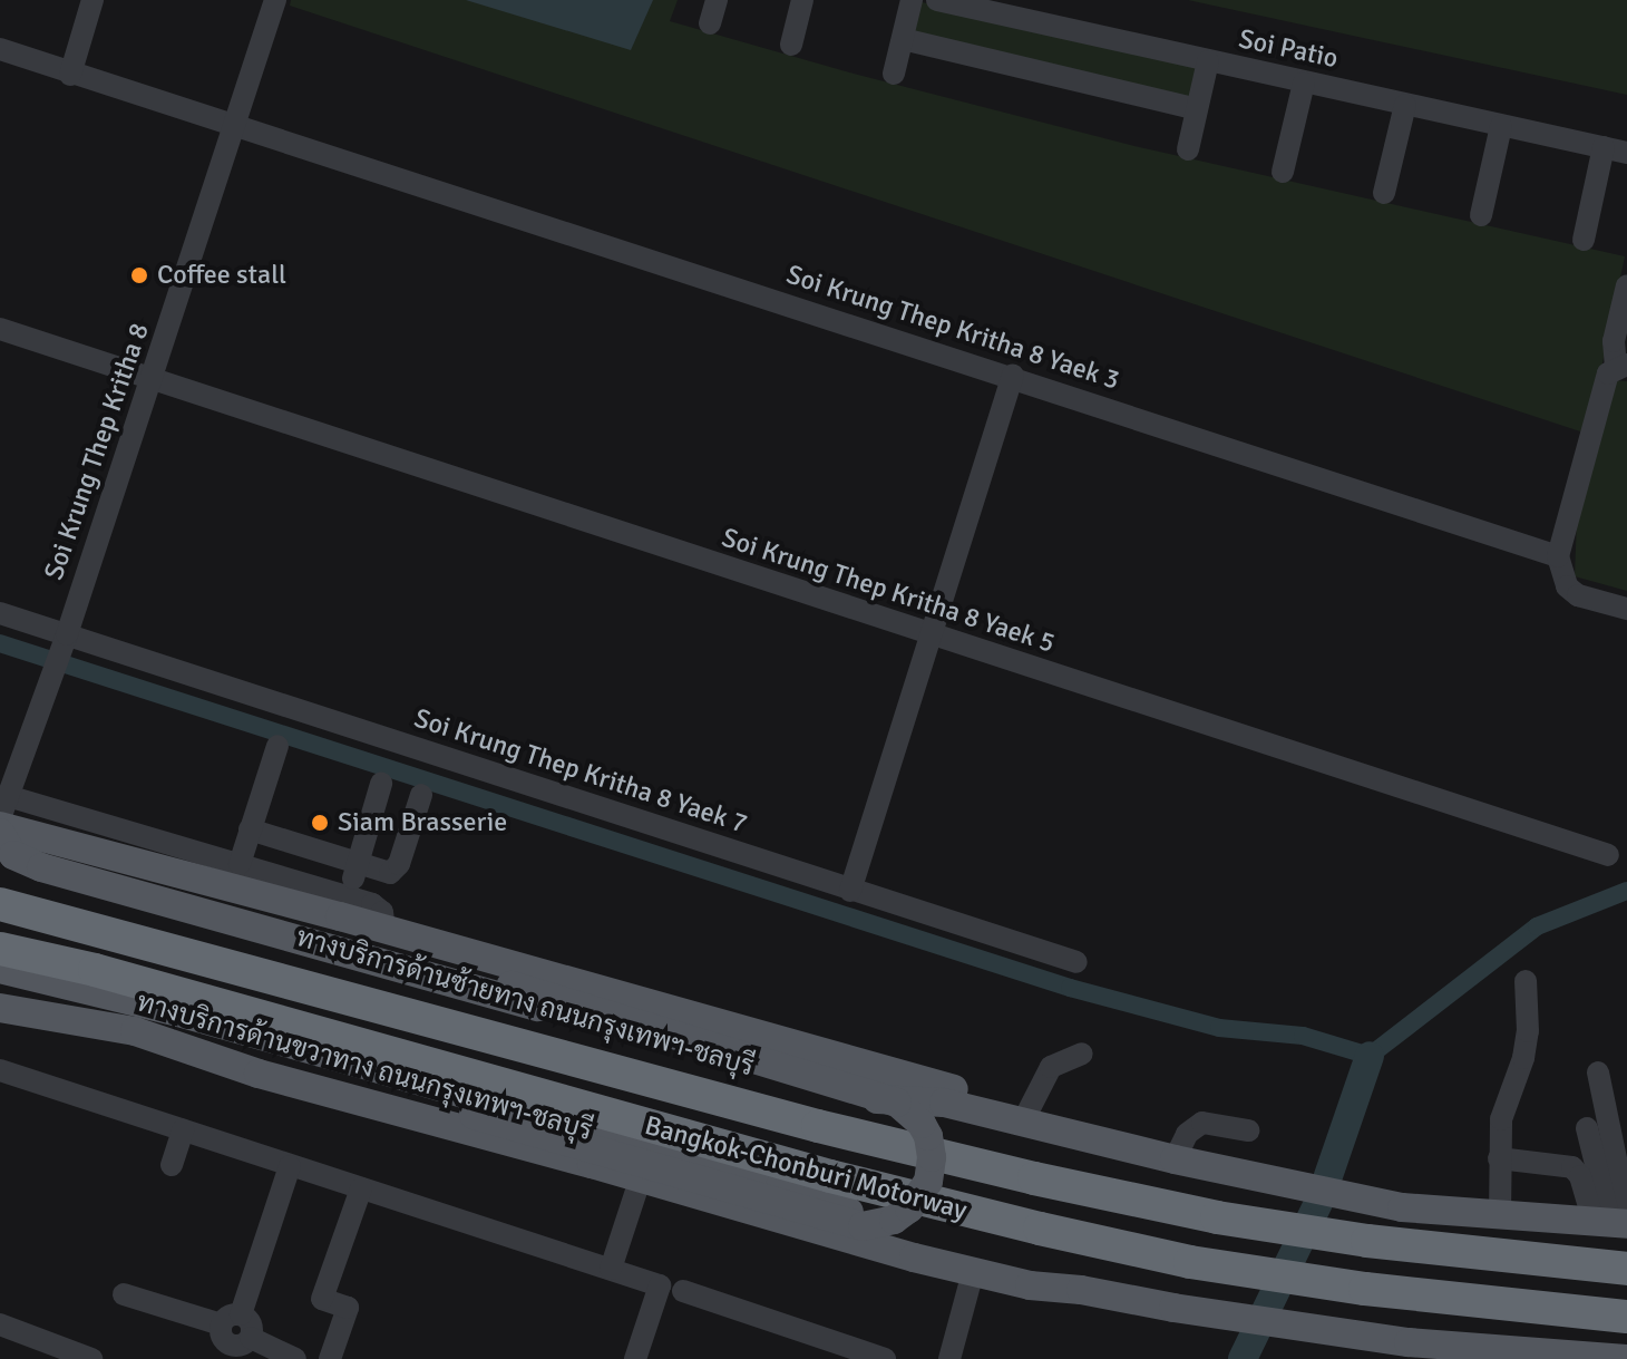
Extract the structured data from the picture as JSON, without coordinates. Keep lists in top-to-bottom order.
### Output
{
  "streets": {
    "highway": ["Bangkok-Chonburi Motorway"],
    "main road": ["ทางบริการด้านซ้ายทาง ถนนกรุงเทพฯ-ชลบุรี", "ทางบริการด้านขวาทาง ถนนกรุงเทพฯ-ชลบุรี"],
    "street": [
      "Soi Patio",
      "Soi Krung Thep Kritha 8 Yaek 3",
      "Soi Krung Thep Kritha 8",
      "Soi Krung Thep Kritha 8 Yaek 5",
      "Soi Krung Thep Kritha 8 Yaek 7"
    ]
  },
  "crossings": [
    ["Soi Krung Thep Kritha 8 Yaek 3", "Soi Krung Thep Kritha 8"],
    ["Soi Krung Thep Kritha 8", "Soi Krung Thep Kritha 8 Yaek 5"],
    ["Soi Krung Thep Kritha 8", "Soi Krung Thep Kritha 8 Yaek 7"]
  ],
  "places": ["Coffee stall", "Siam Brasserie"]
}
